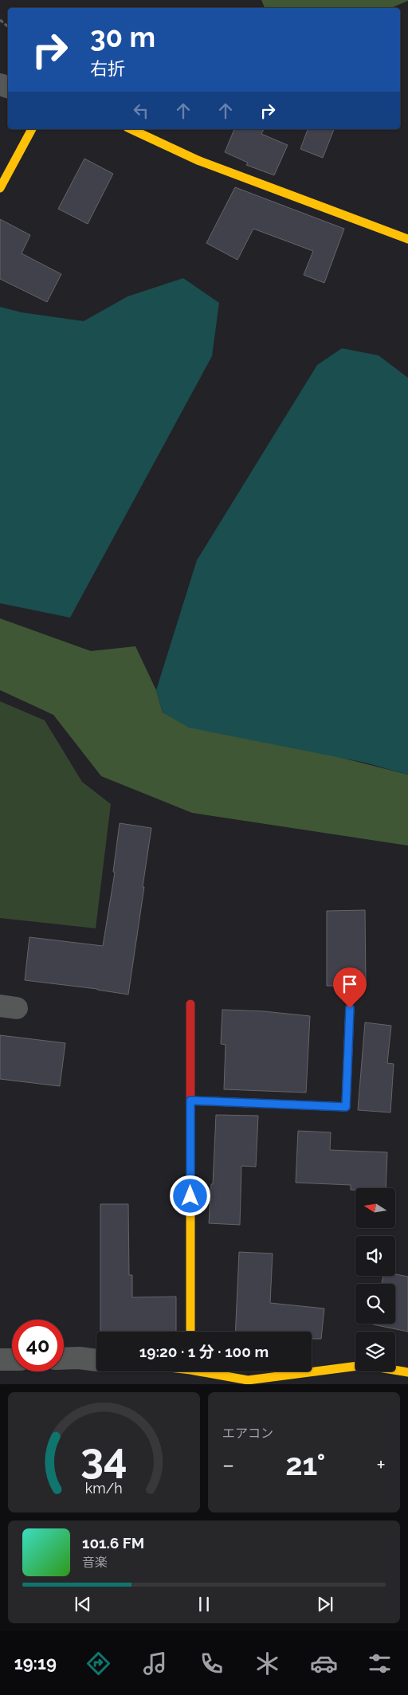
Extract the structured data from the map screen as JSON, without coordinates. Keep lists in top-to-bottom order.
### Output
{
  "north": "left",
  "page": {
    "turn": ["30 m", "右折"],
    "limit": "40",
    "trip": "19:20 · 1 分 · 100 m",
    "tile": "エアコン",
    "heat": ["−", "21°", "+"],
    "song": ["101.6 FM", "音楽"],
    "tabs": "19:19",
    "gauge": ["34", "km/h"]
  }
}
